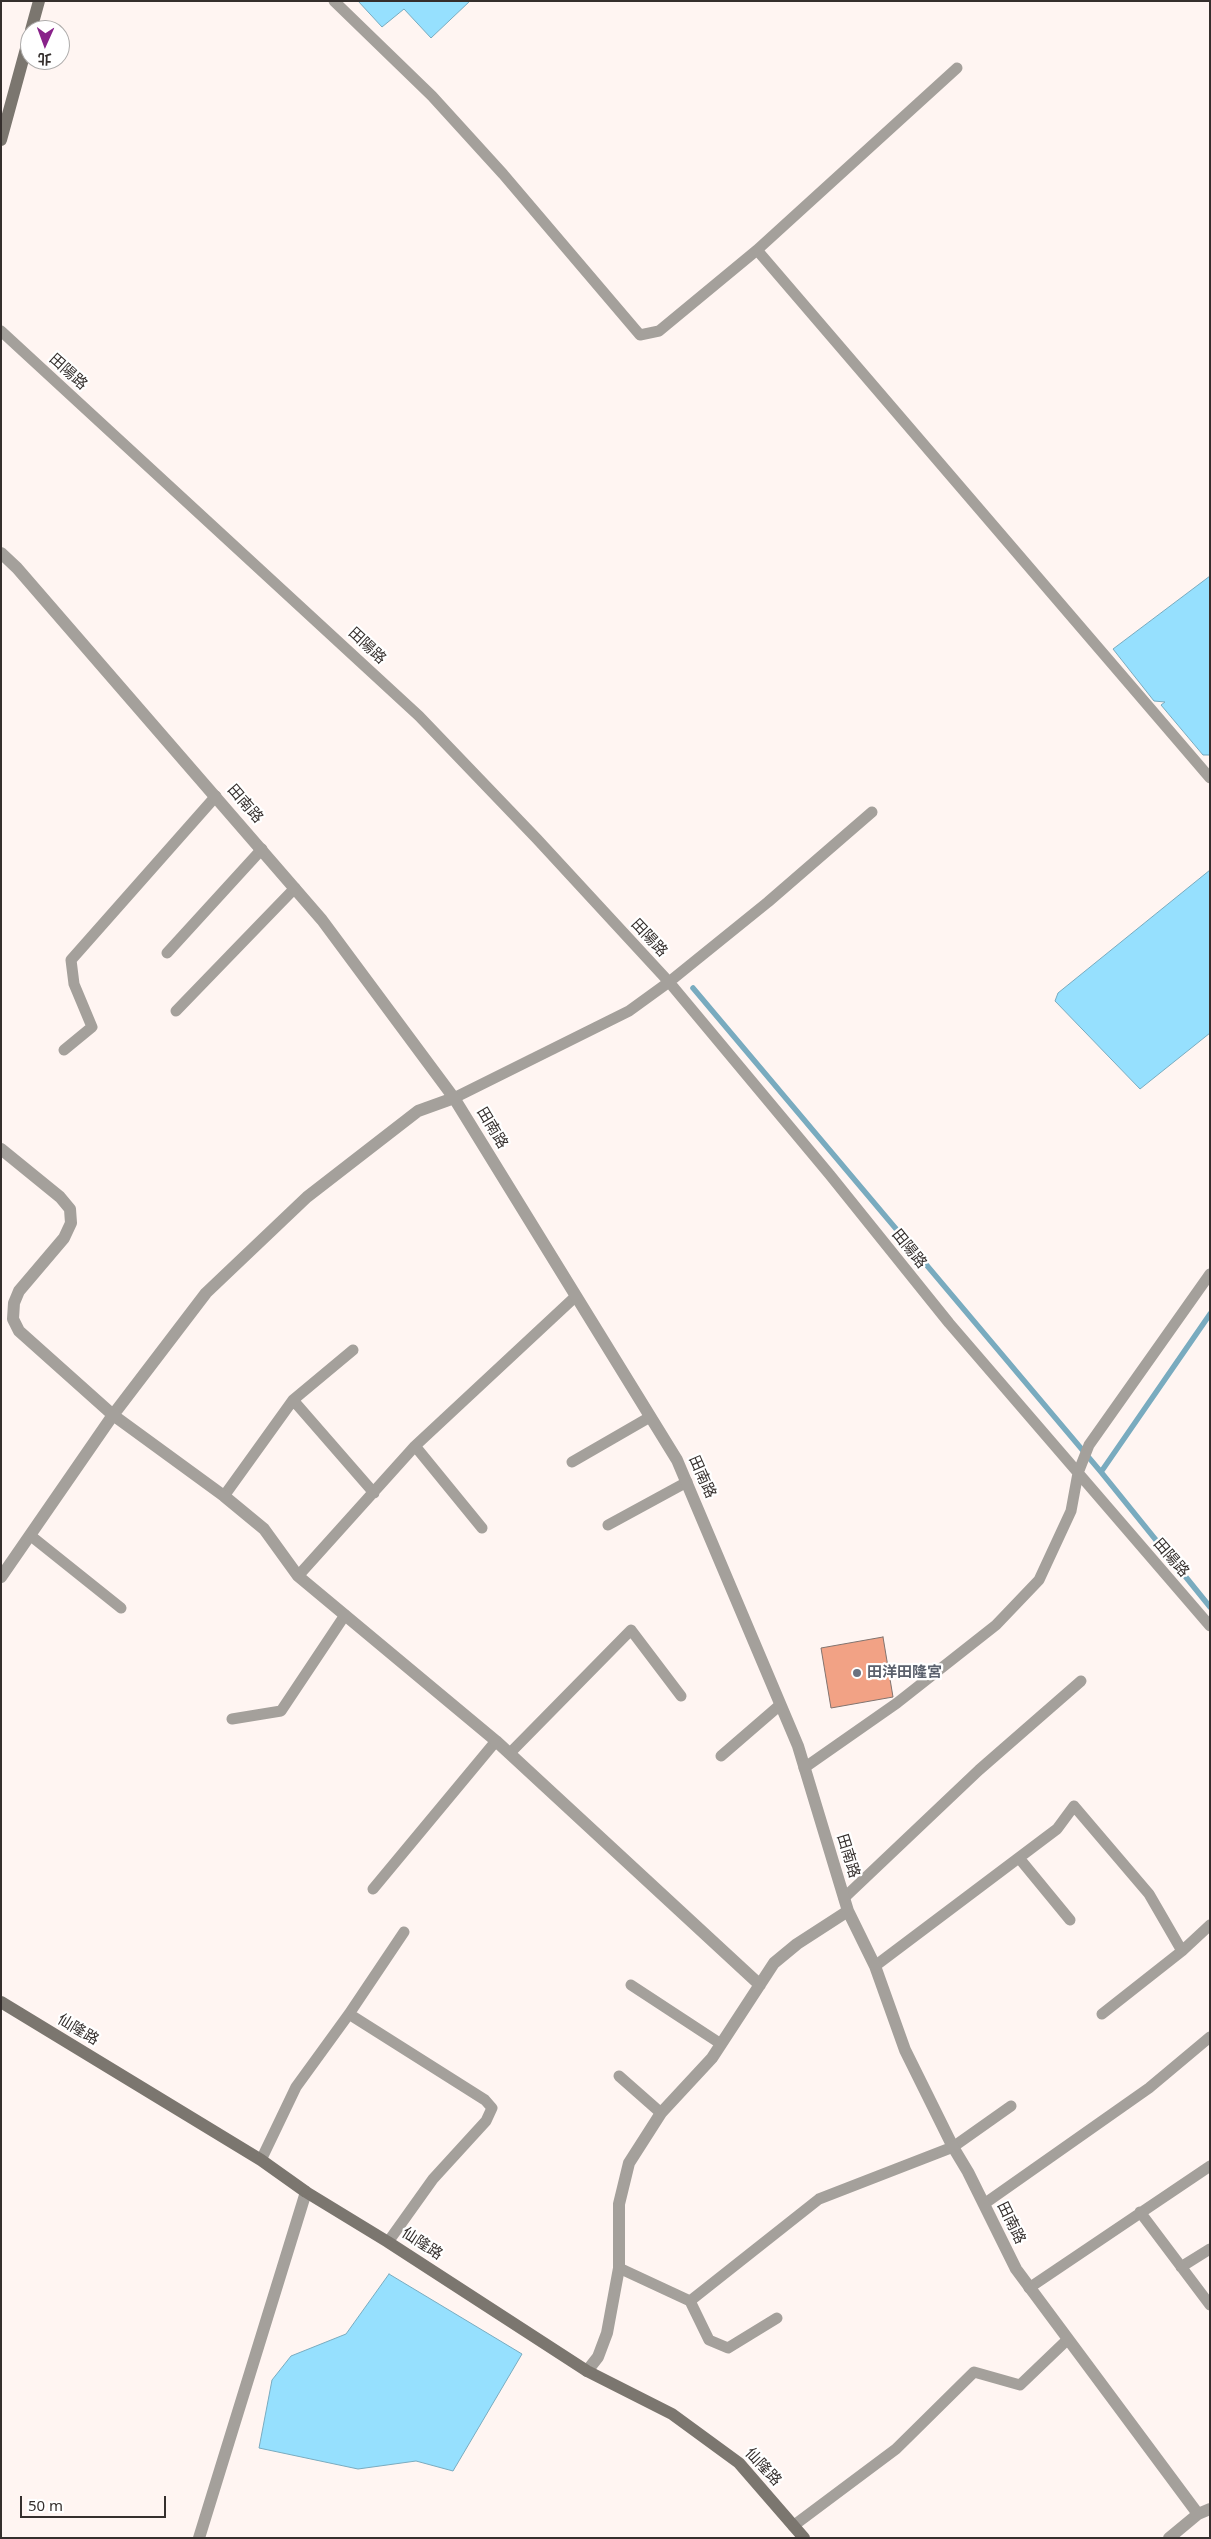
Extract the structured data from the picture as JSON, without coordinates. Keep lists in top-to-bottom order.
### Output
{
  "streets": {
    "street": ["田南路", "仙隆路"],
    "lane": ["田陽路"]
  },
  "places": ["田洋田隆宮"],
  "scale_bar": "50 m",
  "north": "bottom"
}
